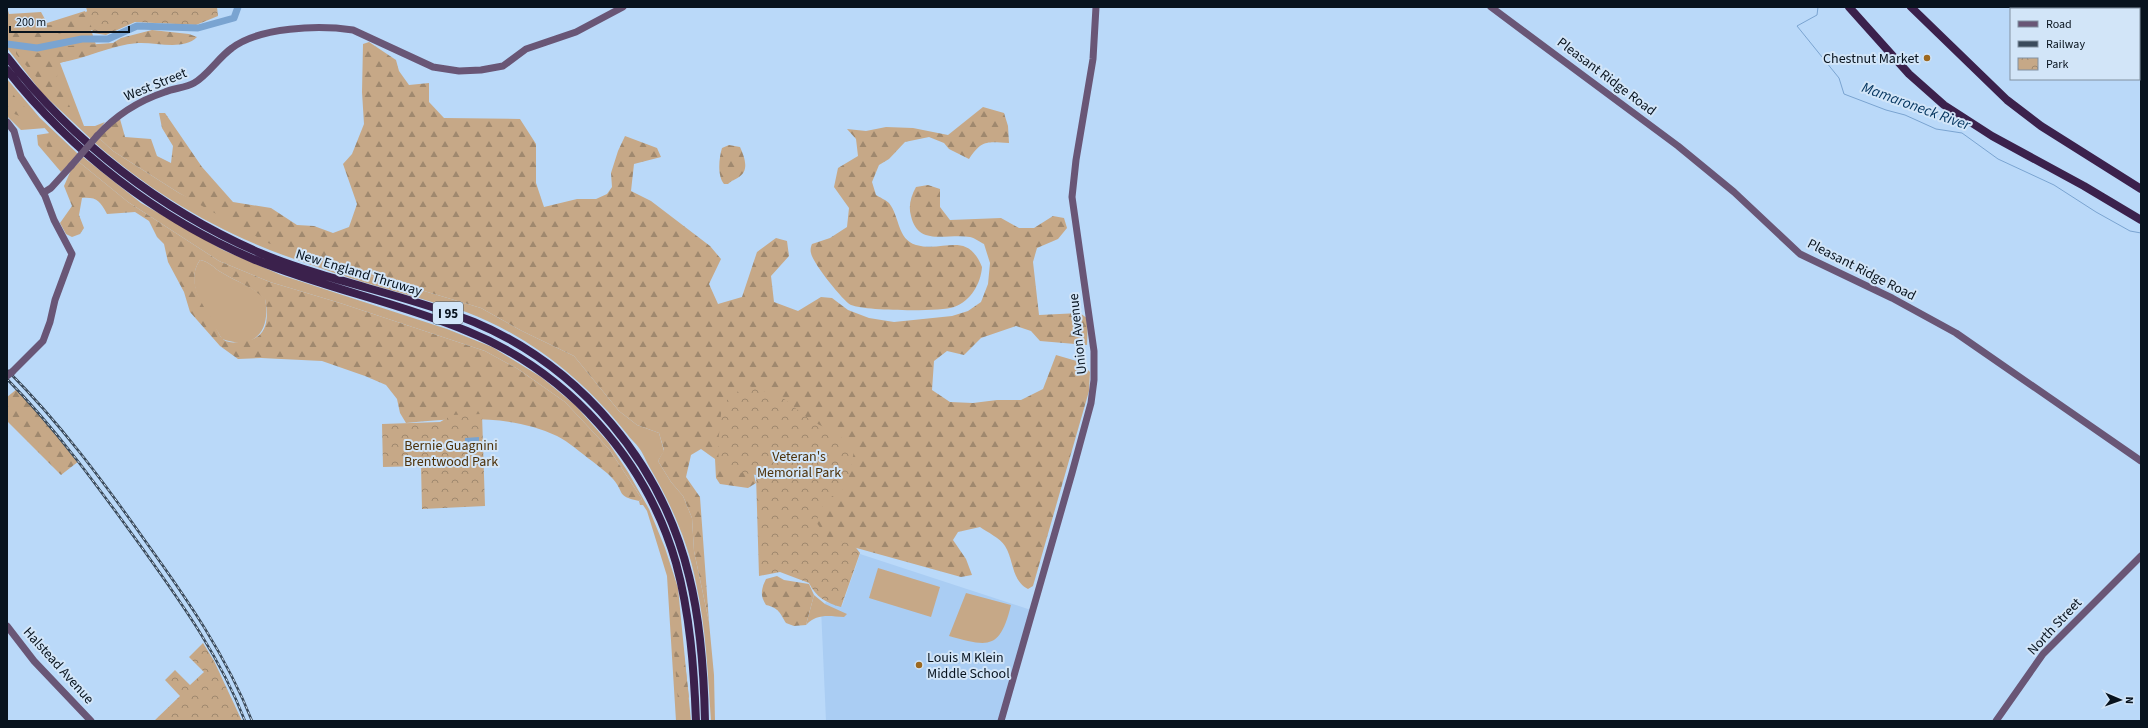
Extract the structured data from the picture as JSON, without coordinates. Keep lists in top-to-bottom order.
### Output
{
  "streets": {
    "highway": ["New England Thruway", "I 95"],
    "street": [
      "Pleasant Ridge Road",
      "West Street",
      "Union Avenue",
      "North Street",
      "Halstead Avenue"
    ]
  },
  "water": ["Mamaroneck River"],
  "parks": ["Bernie Guagnini Brentwood Park", "Veteran's Memorial Park"],
  "places": ["Chestnut Market", "Louis M Klein Middle School"],
  "legend": ["Road", "Railway", "Park"],
  "scale_bar": "200 m",
  "north": "right"
}
